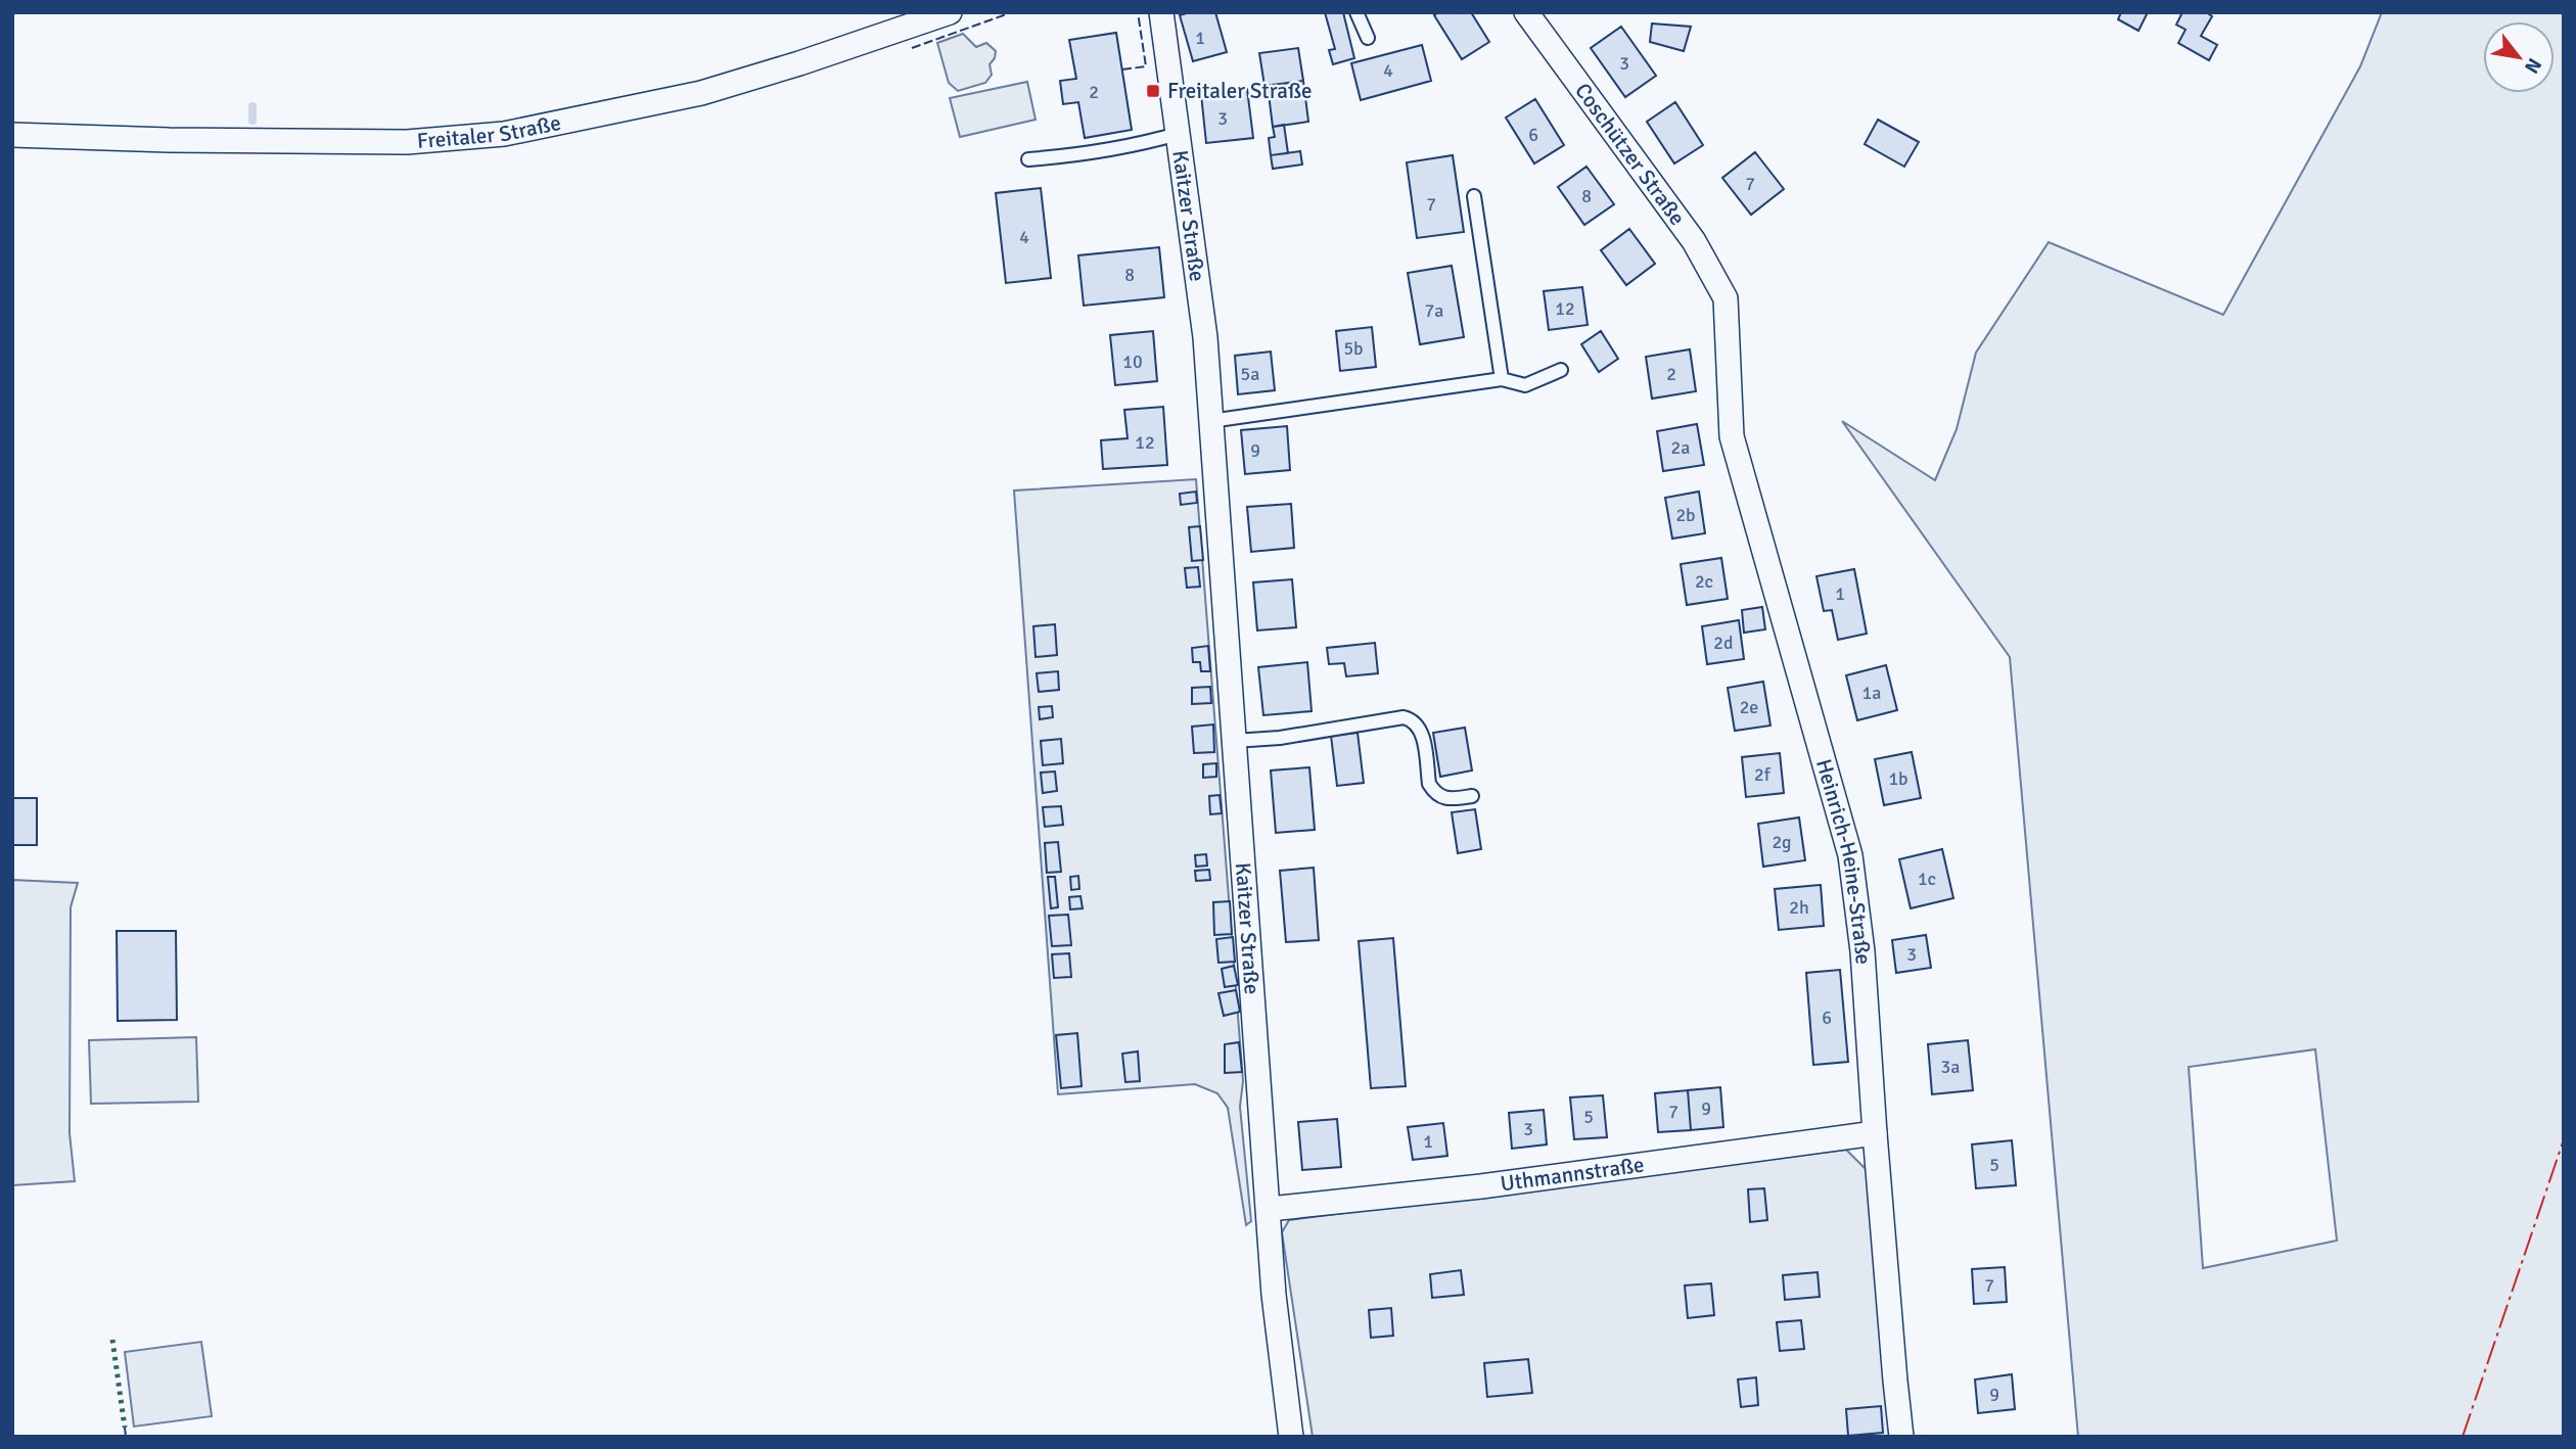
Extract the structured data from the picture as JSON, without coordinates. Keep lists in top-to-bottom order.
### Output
{
  "streets": {
    "street": [
      "Freitaler Straße",
      "Coschützer Straße",
      "Kaitzer Straße",
      "Heinrich-Heine-Straße",
      "Uthmannstraße"
    ]
  },
  "crossings": [
    ["Coschützer Straße", "Heinrich-Heine-Straße"],
    ["Kaitzer Straße", "Uthmannstraße"],
    ["Heinrich-Heine-Straße", "Uthmannstraße"]
  ],
  "places": {
    "transit": ["Freitaler Straße"]
  },
  "house_numbers": [
    "1",
    "3",
    "4",
    "2",
    "3",
    "6",
    "7",
    "8",
    "7",
    "4",
    "8",
    "12",
    "7a",
    "5b",
    "10",
    "5a",
    "2",
    "12",
    "2a",
    "9",
    "2b",
    "2c",
    "1",
    "2d",
    "1a",
    "2e",
    "2f",
    "1b",
    "2g",
    "1c",
    "2h",
    "3",
    "6",
    "3a",
    "9",
    "7",
    "5",
    "3",
    "1",
    "5",
    "7",
    "9"
  ],
  "north": "bottom right"
}
